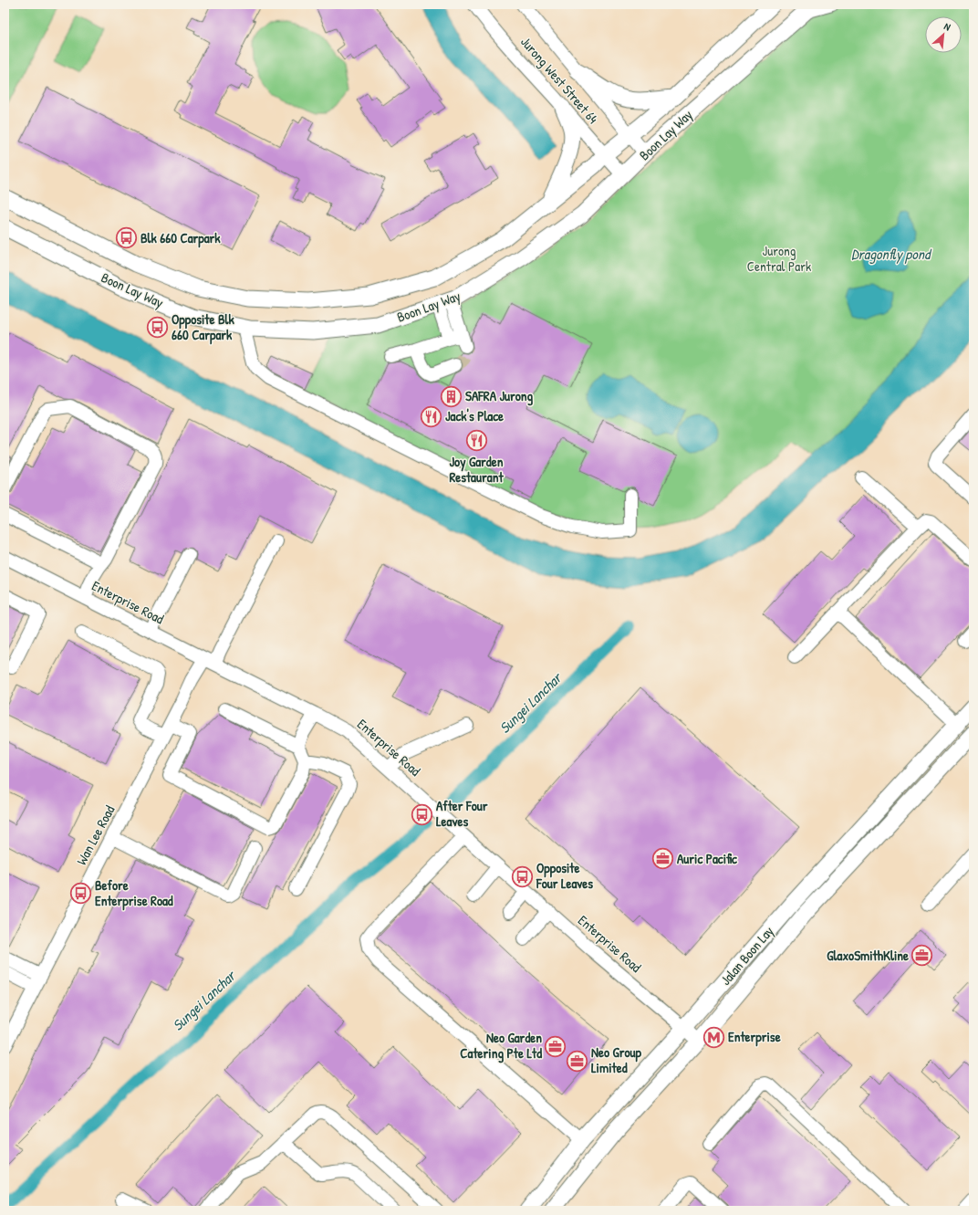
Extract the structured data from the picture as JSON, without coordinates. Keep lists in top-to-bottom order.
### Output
{
  "streets": {
    "main road": ["Boon Lay Way", "Jalan Boon Lay"],
    "street": ["Jurong West Street 64", "Enterprise Road", "Wan Lee Road"]
  },
  "crossings": [
    ["Jurong West Street 64", "Boon Lay Way"],
    ["Enterprise Road", "Wan Lee Road"],
    ["Enterprise Road", "Jalan Boon Lay"]
  ],
  "water": ["Dragonfly pond", "Sungei Lanchar"],
  "parks": ["Jurong Central Park"],
  "places": {
    "bus stop": [
      "Blk 660 Carpark",
      "Opposite Blk 660 Carpark",
      "After Four Leaves",
      "Opposite Four Leaves",
      "Before Enterprise Road"
    ],
    "building": ["SAFRA Jurong"],
    "restaurant": ["Jack's Place", "Joy Garden Restaurant"],
    "office": [
      "Auric Pacific",
      "GlaxoSmithKline",
      "Neo Garden Catering Pte Ltd",
      "Neo Group Limited"
    ],
    "metro station": ["Enterprise"]
  },
  "north": "top right"
}
